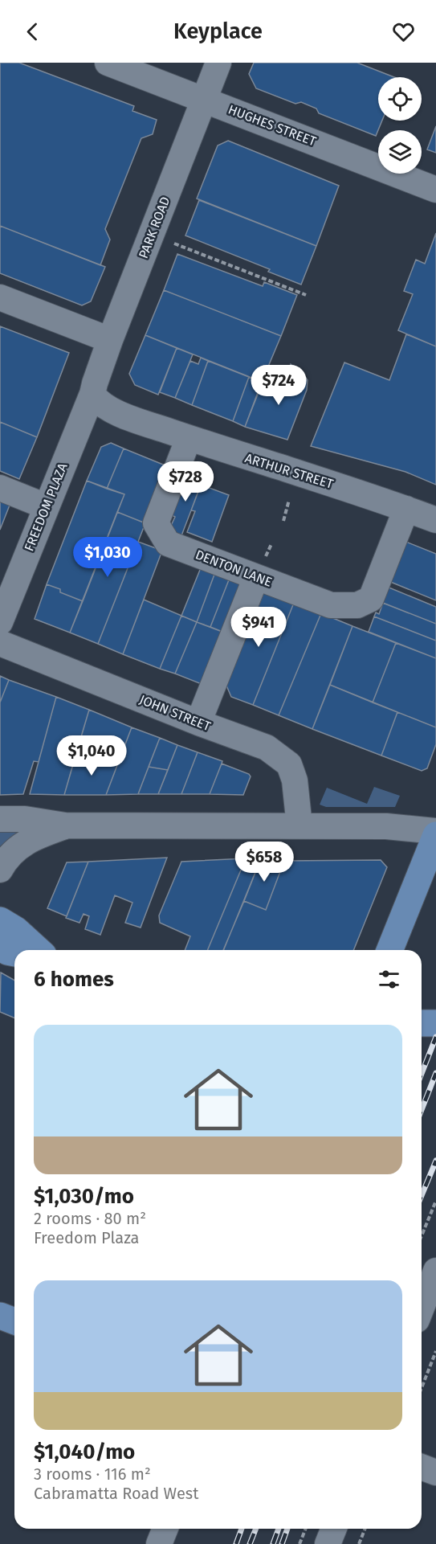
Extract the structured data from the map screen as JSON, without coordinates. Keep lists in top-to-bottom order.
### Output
{
  "streets": {
    "street": [
      "HUGHES STREET",
      "PARK ROAD",
      "ARTHUR STREET",
      "FREEDOM PLAZA",
      "DENTON LANE",
      "JOHN STREET"
    ]
  },
  "crossings": [
    ["HUGHES STREET", "PARK ROAD"],
    ["PARK ROAD", "ARTHUR STREET"],
    ["PARK ROAD", "FREEDOM PLAZA"],
    ["ARTHUR STREET", "FREEDOM PLAZA"],
    ["ARTHUR STREET", "DENTON LANE"]
  ],
  "page": {
    "header": "Keyplace",
    "price": [
      "$724",
      "$728",
      "$1,030",
      "$941",
      "$1,040",
      "$658"
    ],
    "heading": "6 homes",
    "list": [
      {
        "name": "$1,030/mo",
        "note": "2 rooms · 80 m² · Freedom Plaza"
      },
      {
        "name": "$1,040/mo",
        "note": "3 rooms · 116 m² · Cabramatta Road West"
      }
    ]
  }
}
